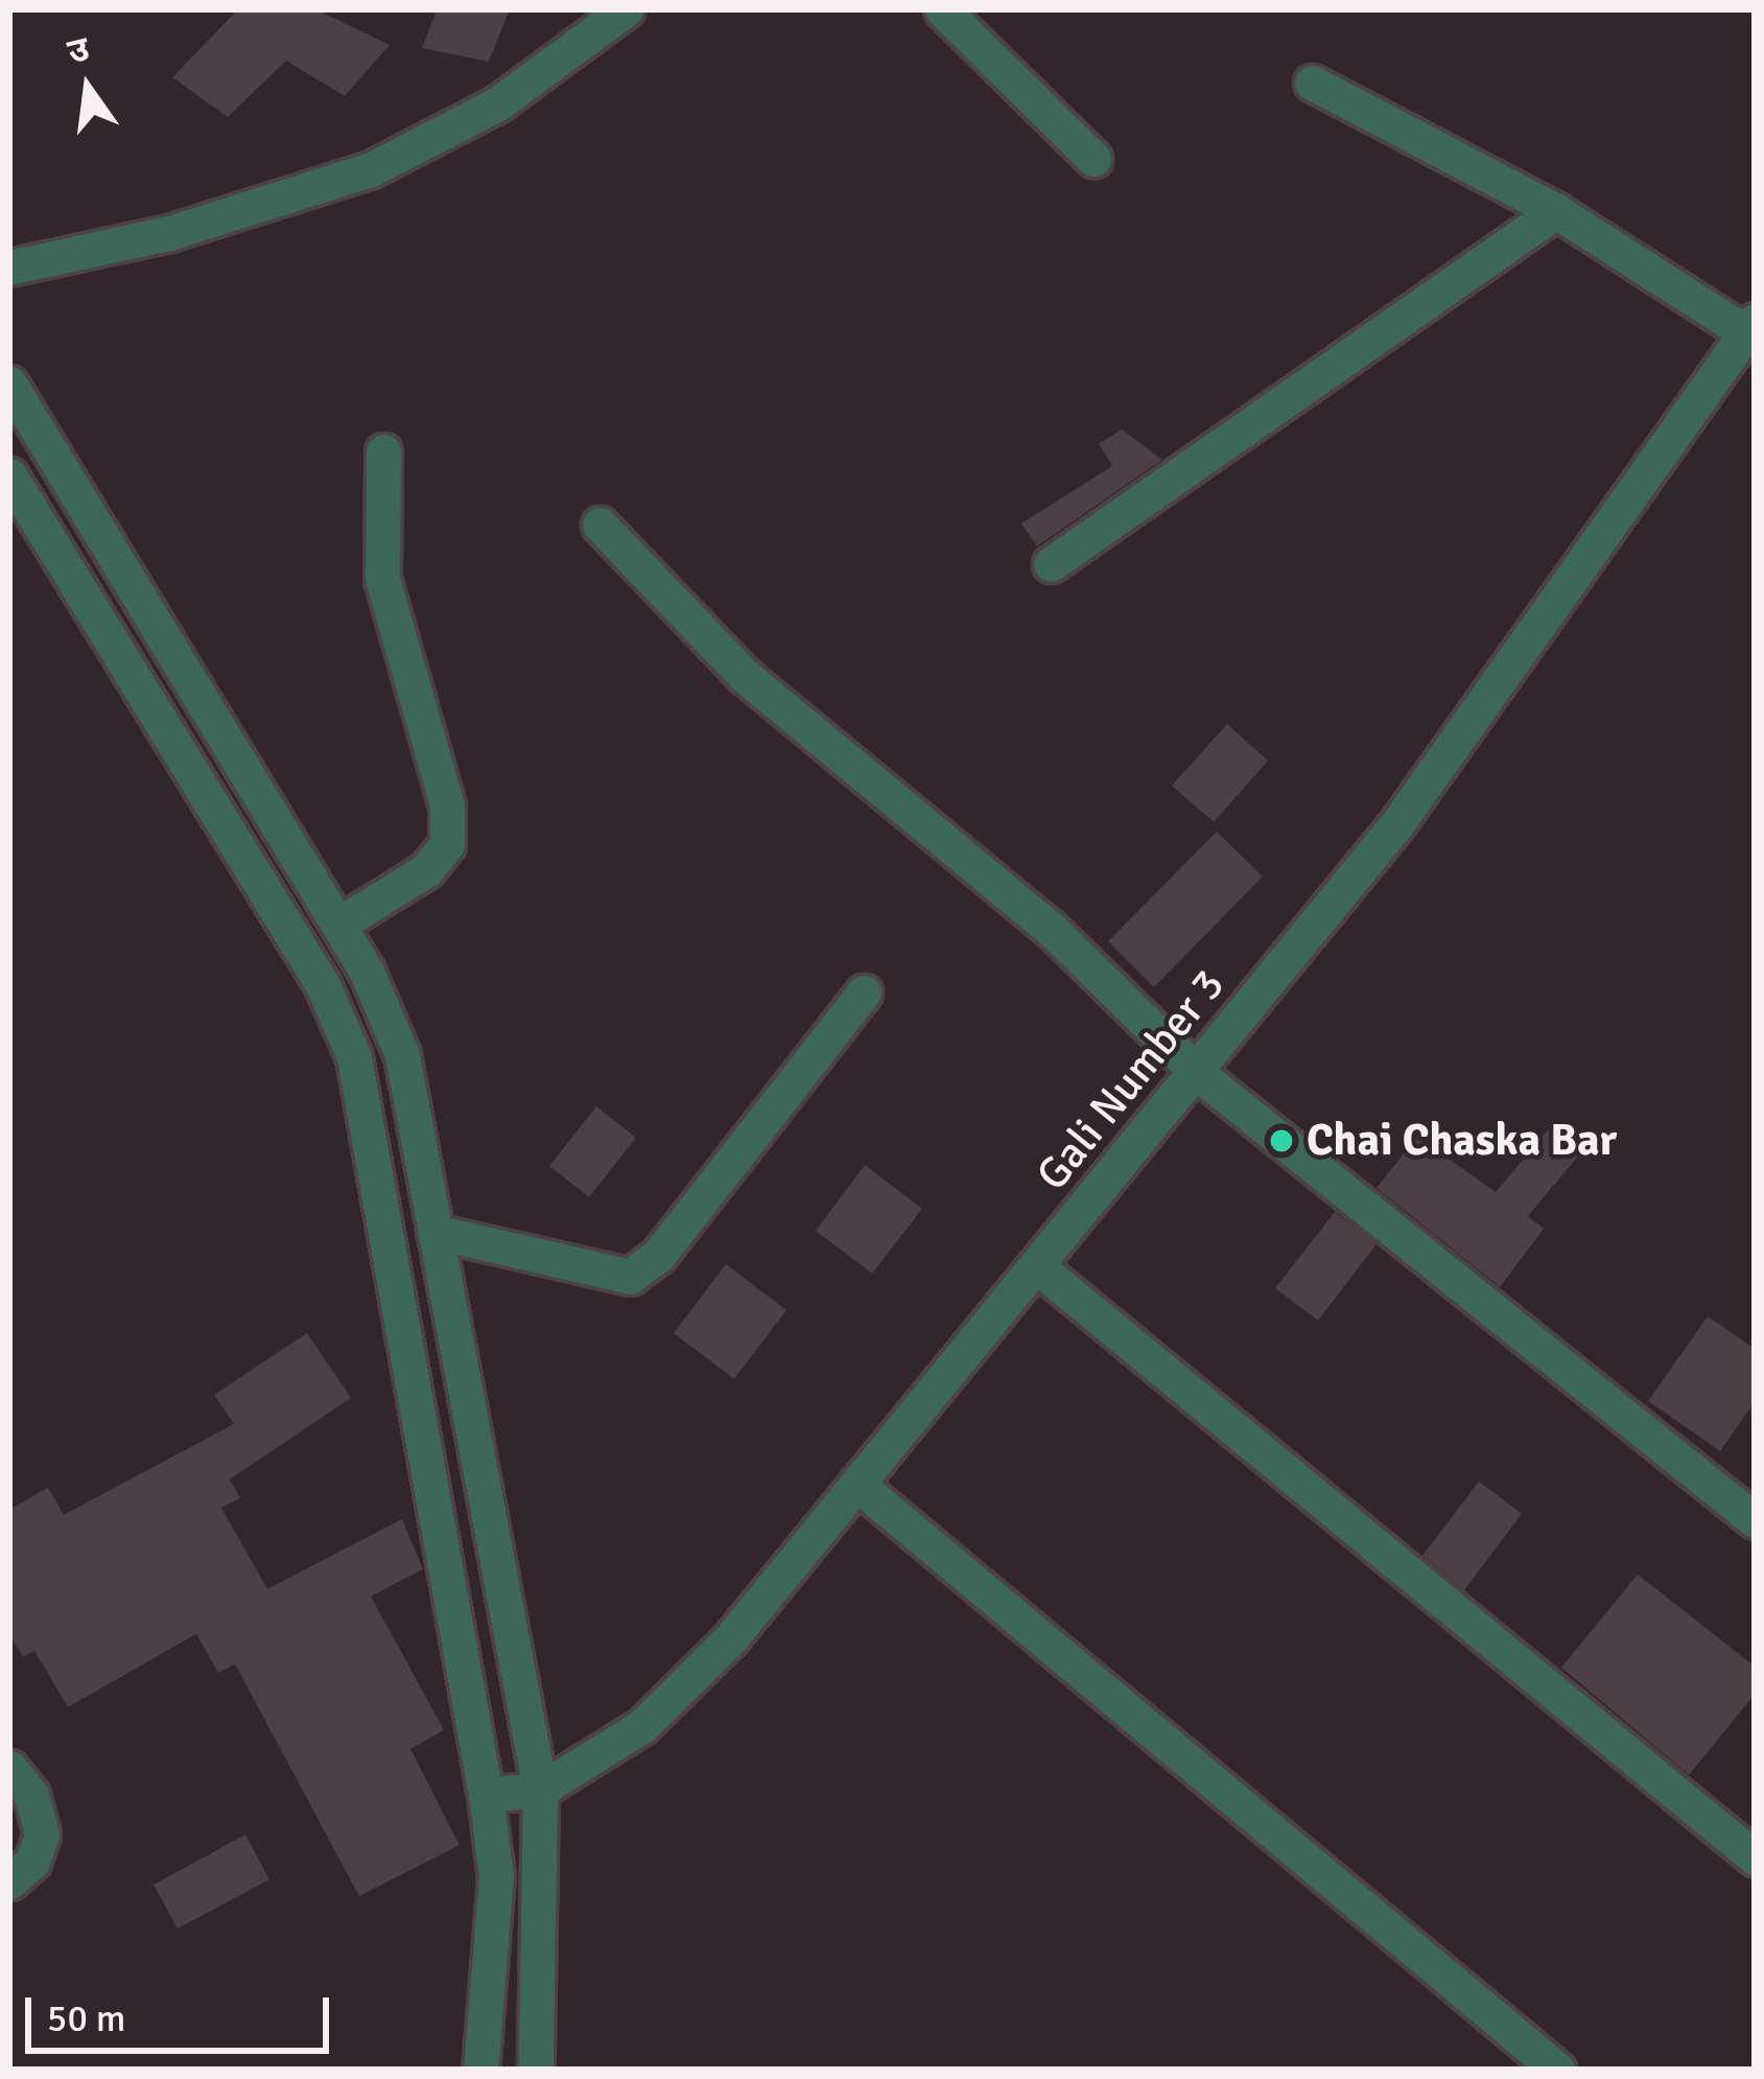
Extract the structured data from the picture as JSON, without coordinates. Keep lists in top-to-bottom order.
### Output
{
  "streets": {
    "street": ["Gali Number 3"]
  },
  "places": ["Chai Chaska Bar"],
  "scale_bar": "50 m",
  "north": "top"
}
